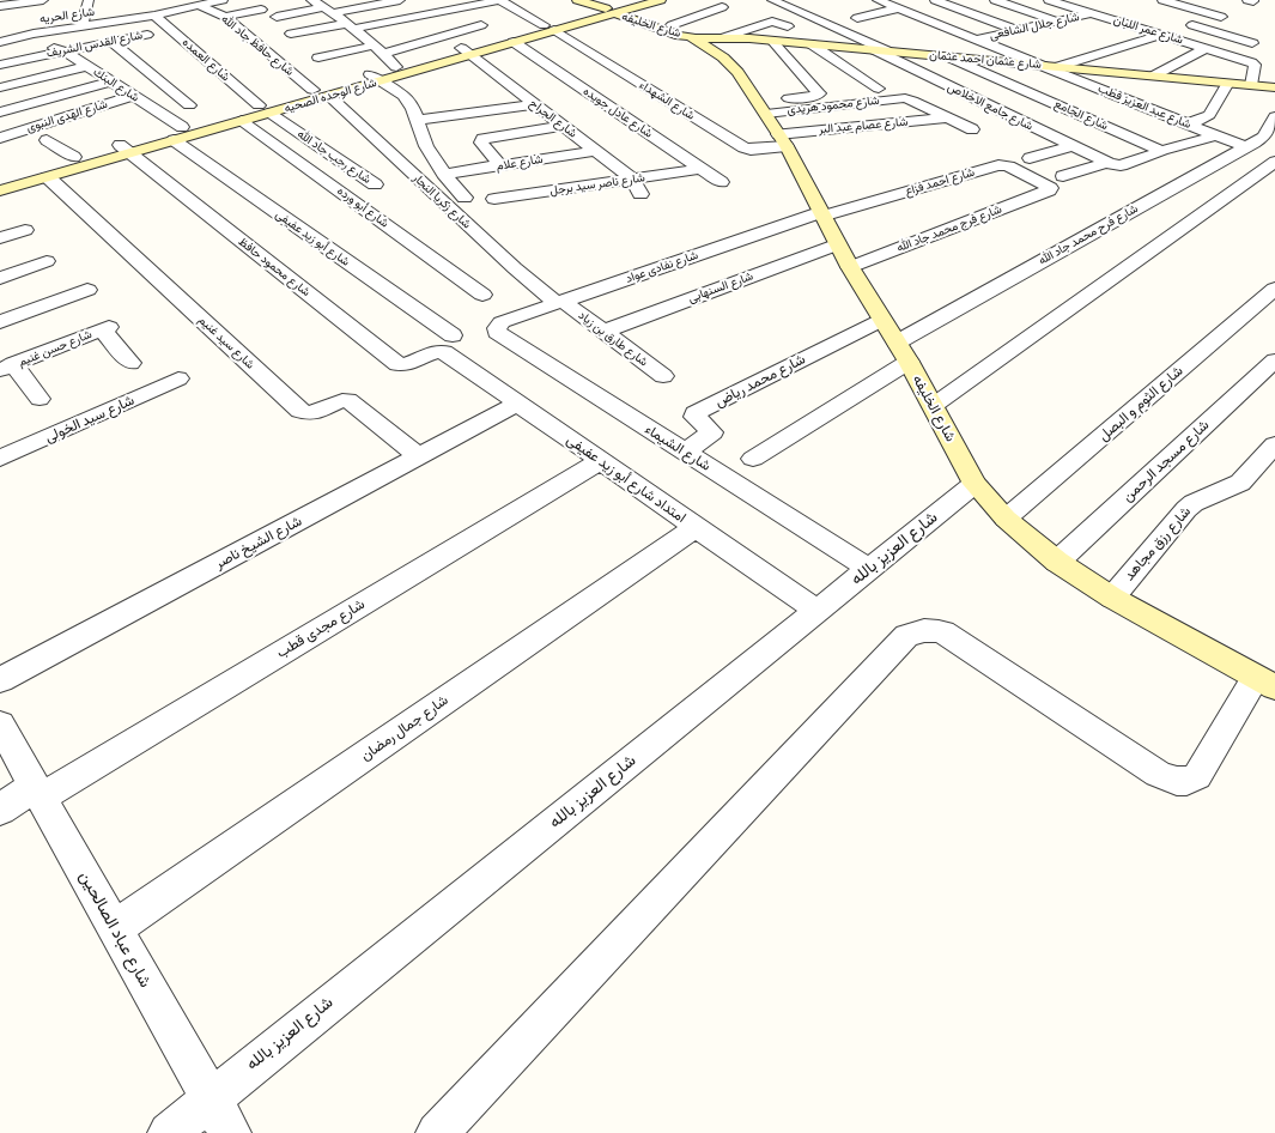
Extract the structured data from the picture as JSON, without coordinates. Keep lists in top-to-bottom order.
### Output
{
  "streets": {
    "main road": ["شارع الخليفه", "شارع عثمان احمد عثمان", "شارع الوحده الصحيه"],
    "street": [
      "شارع الحريه",
      "شارع جلال الشافعى",
      "شارع عمر اللبان",
      "شارع القدس الشريف",
      "شارع حافظ جاد الله",
      "شارع العمده",
      "شارع البنك",
      "شارع الشهداء",
      "شارع محمود هريدى",
      "شارع جامع الاخلاص",
      "شارع عبد العزيز قطب",
      "شارع عادل جويده",
      "شارع الجامع",
      "شارع الهدى النبوى",
      "شارع الجراح",
      "شارع عصام عبد البر",
      "شارع رجب جاد الله",
      "شارع علام",
      "شارع احمد فزاع",
      "شارع ناصر سيد برجل",
      "شارع زكريا النجار",
      "شارع أبو ورده",
      "شارع فرج محمد جاد الله",
      "شارع فرح محمد جاد الله",
      "شارع أبو زيد عفيفى",
      "شارع محمود حافظ",
      "شارع نفادى عواد",
      "شارع السنهابى",
      "شارع طارق بن زياد",
      "شارع سيد غنيم",
      "شارع حسن غنيم",
      "شارع محمد رياض",
      "شارع الثوم و البصل",
      "شارع سيد الخولى",
      "شارع الشيماء",
      "شارع مسجد الرحمن",
      "امتداد شارع أبو زيد عفيفى",
      "شارع الشيخ ناصر",
      "شارع رزق مجاهد",
      "شارع العزيز بالله",
      "شارع مجدى قطب",
      "شارع جمال رمضان",
      "شارع عباد الصالحين"
    ]
  },
  "crossings": [
    ["شارع الحريه", "شارع حافظ جاد الله"],
    ["شارع الحريه", "شارع العمده"],
    ["شارع الحريه", "شارع البنك"],
    ["شارع الخليفه", "شارع عثمان احمد عثمان"],
    ["شارع الخليفه", "شارع الوحده الصحيه"],
    ["شارع الخليفه", "شارع الشهداء"],
    ["شارع الخليفه", "شارع محمود هريدى"],
    ["شارع الخليفه", "شارع عصام عبد البر"],
    ["شارع الخليفه", "شارع احمد فزاع"],
    ["شارع الخليفه", "شارع فرج محمد جاد الله"],
    ["شارع الخليفه", "شارع فرح محمد جاد الله"],
    ["شارع الخليفه", "شارع نفادى عواد"],
    ["شارع الخليفه", "شارع السنهابى"],
    ["شارع الخليفه", "شارع محمد رياض"],
    ["شارع الخليفه", "شارع الثوم و البصل"],
    ["شارع الخليفه", "شارع مسجد الرحمن"],
    ["شارع الخليفه", "شارع رزق مجاهد"],
    ["شارع الخليفه", "شارع العزيز بالله"],
    ["شارع جلال الشافعى", "شارع عمر اللبان"],
    ["شارع جلال الشافعى", "شارع عبد العزيز قطب"],
    ["شارع القدس الشريف", "شارع العمده"],
    ["شارع القدس الشريف", "شارع البنك"],
    ["شارع حافظ جاد الله", "شارع الوحده الصحيه"],
    ["شارع العمده", "شارع الوحده الصحيه"],
    ["شارع العمده", "شارع رجب جاد الله"],
    ["شارع عثمان احمد عثمان", "شارع جامع الاخلاص"],
    ["شارع عثمان احمد عثمان", "شارع عبد العزيز قطب"],
    ["شارع عثمان احمد عثمان", "شارع الجامع"],
    ["شارع البنك", "شارع الوحده الصحيه"],
    ["شارع البنك", "شارع الهدى النبوى"],
    ["شارع البنك", "شارع أبو زيد عفيفى"],
    ["شارع الوحده الصحيه", "شارع الشهداء"],
    ["شارع الوحده الصحيه", "شارع عادل جويده"],
    ["شارع الوحده الصحيه", "شارع الجراح"],
    ["شارع الوحده الصحيه", "شارع رجب جاد الله"],
    ["شارع الوحده الصحيه", "شارع زكريا النجار"],
    ["شارع الوحده الصحيه", "شارع أبو ورده"],
    ["شارع الوحده الصحيه", "شارع أبو زيد عفيفى"],
    ["شارع الوحده الصحيه", "شارع محمود حافظ"],
    ["شارع الوحده الصحيه", "شارع سيد غنيم"],
    ["شارع الشهداء", "شارع عصام عبد البر"],
    ["شارع محمود هريدى", "شارع عصام عبد البر"],
    ["شارع عبد العزيز قطب", "شارع فرح محمد جاد الله"],
    ["شارع عادل جويده", "شارع ناصر سيد برجل"],
    ["شارع الجراح", "شارع علام"],
    ["شارع الجراح", "شارع ناصر سيد برجل"],
    ["شارع احمد فزاع", "شارع فرج محمد جاد الله"],
    ["شارع احمد فزاع", "شارع نفادى عواد"],
    ["شارع زكريا النجار", "شارع نفادى عواد"],
    ["شارع زكريا النجار", "شارع طارق بن زياد"],
    ["شارع محمود حافظ", "امتداد شارع أبو زيد عفيفى"],
    ["شارع نفادى عواد", "شارع طارق بن زياد"],
    ["شارع نفادى عواد", "شارع الشيماء"],
    ["شارع السنهابى", "شارع طارق بن زياد"],
    ["شارع سيد غنيم", "شارع الشيخ ناصر"],
    ["شارع محمد رياض", "شارع الشيماء"],
    ["شارع الشيماء", "شارع العزيز بالله"],
    ["امتداد شارع أبو زيد عفيفى", "شارع الشيخ ناصر"],
    ["امتداد شارع أبو زيد عفيفى", "شارع العزيز بالله"],
    ["امتداد شارع أبو زيد عفيفى", "شارع مجدى قطب"],
    ["امتداد شارع أبو زيد عفيفى", "شارع جمال رمضان"],
    ["شارع العزيز بالله", "شارع عباد الصالحين"],
    ["شارع مجدى قطب", "شارع عباد الصالحين"],
    ["شارع جمال رمضان", "شارع عباد الصالحين"]
  ]
}
